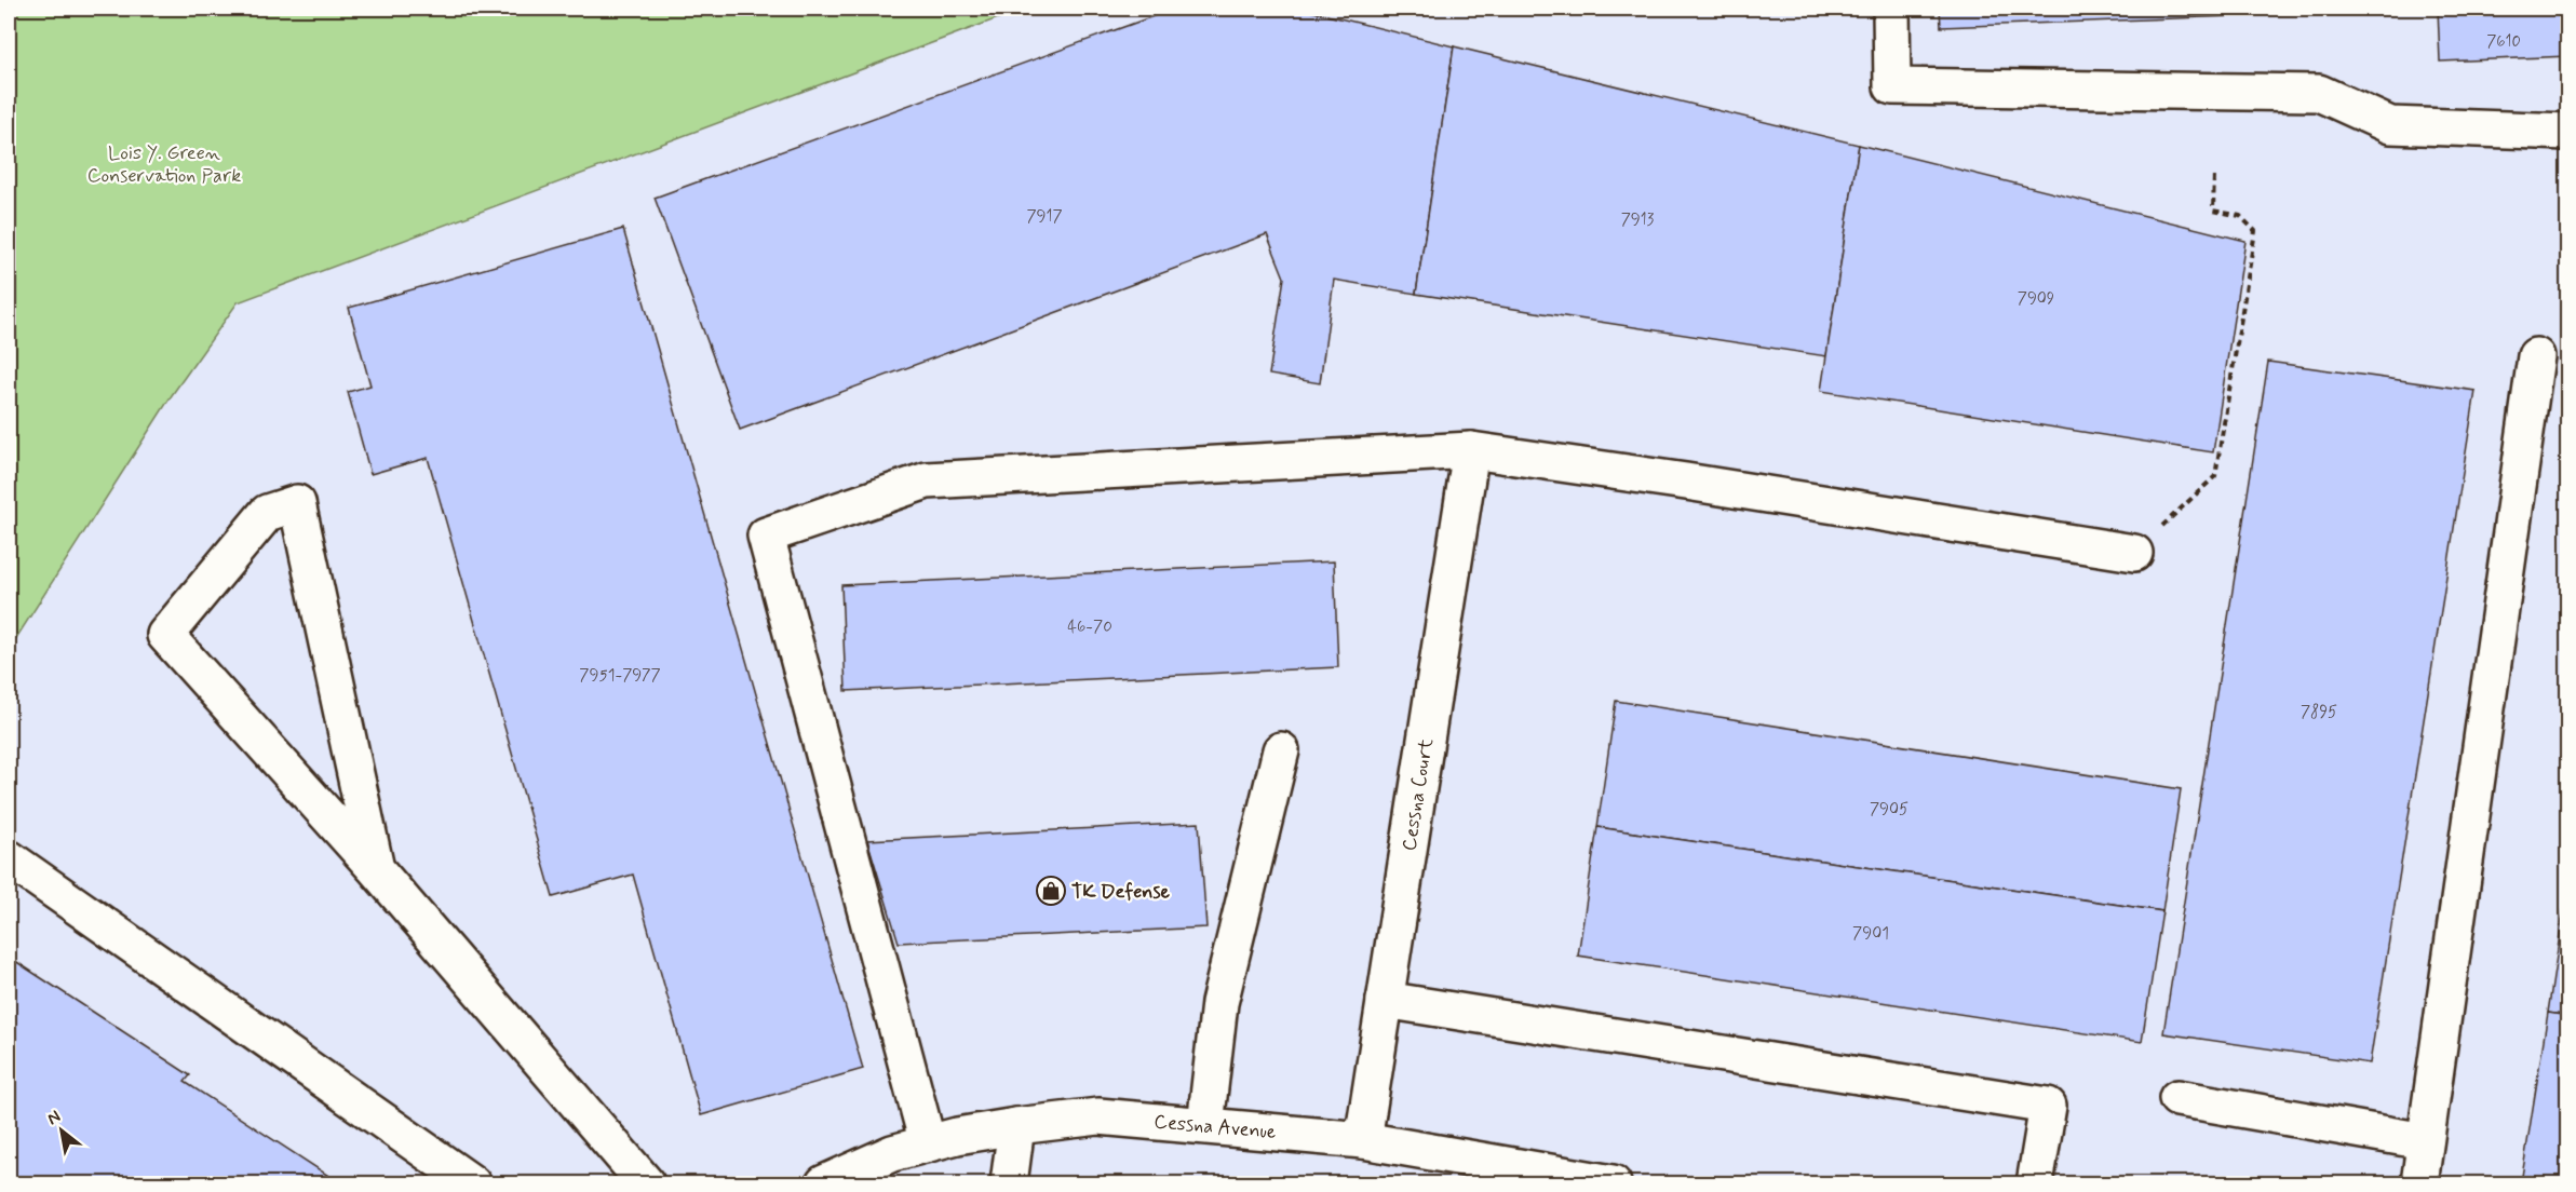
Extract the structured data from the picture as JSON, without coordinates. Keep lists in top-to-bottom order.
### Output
{
  "streets": {
    "street": ["Cessna Court", "Cessna Avenue"]
  },
  "crossings": [
    ["Cessna Court", "Cessna Avenue"]
  ],
  "parks": ["Lois Y. Green Conservation Park"],
  "places": {
    "shop": ["TK Defense"]
  },
  "house_numbers": [
    "7610",
    "7917",
    "7913",
    "7909",
    "46-70",
    "7951-7977",
    "7895",
    "7905",
    "7901"
  ],
  "north": "top left"
}
